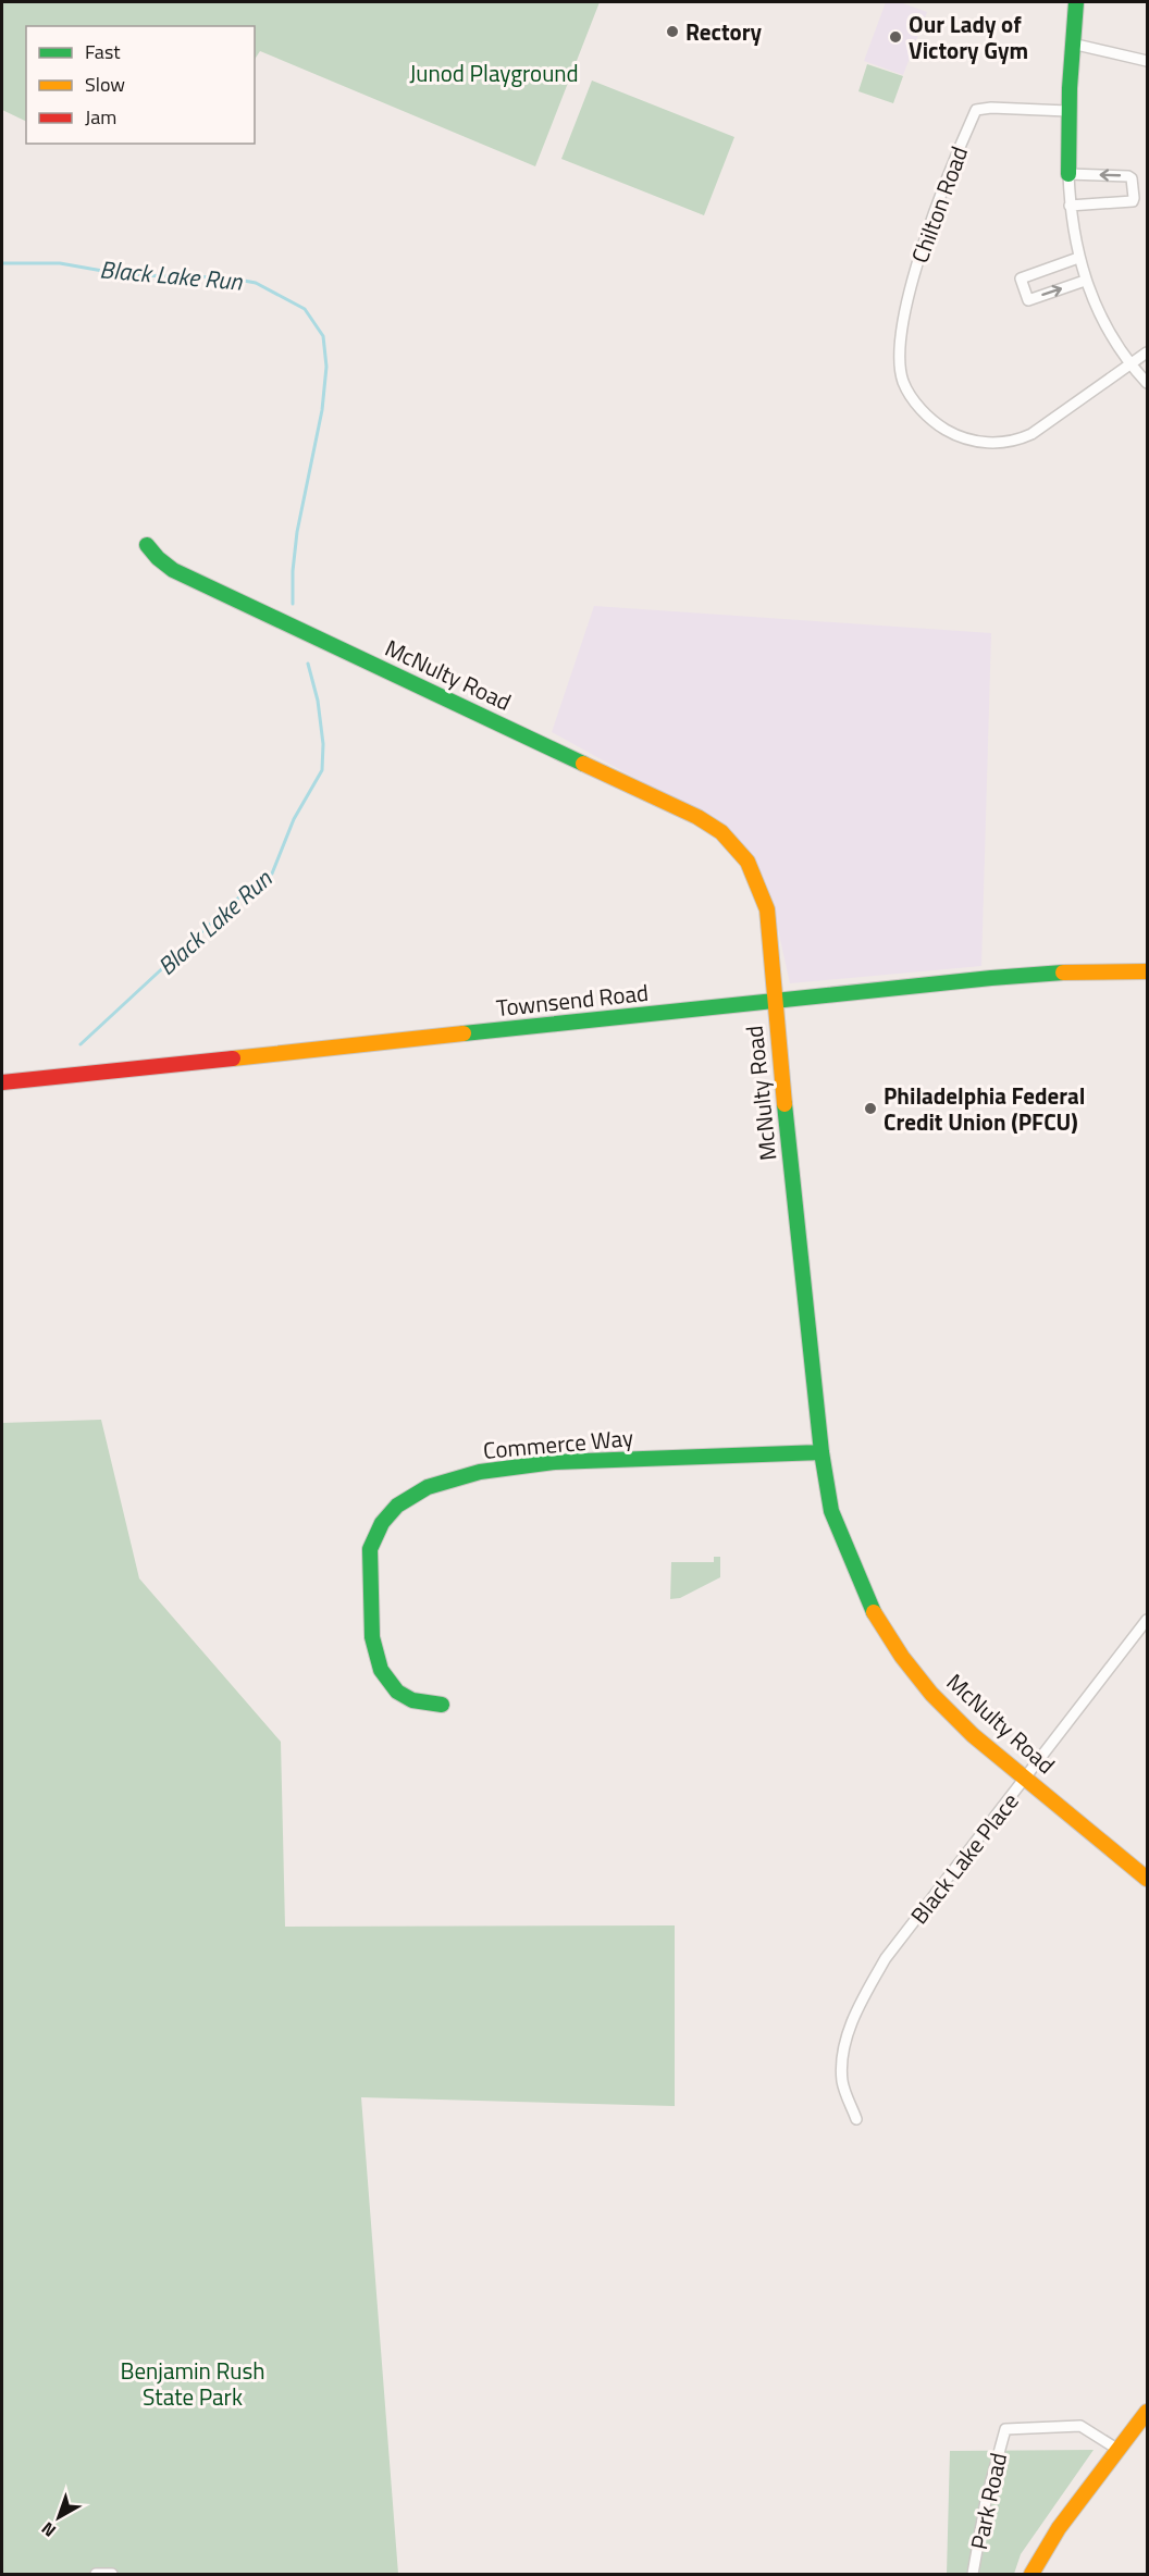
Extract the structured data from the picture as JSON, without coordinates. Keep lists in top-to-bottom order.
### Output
{
  "streets": {
    "street": [
      "Chilton Road",
      "McNulty Road",
      "Townsend Road",
      "Commerce Way",
      "Black Lake Place",
      "Park Road"
    ]
  },
  "crossings": [
    ["McNulty Road", "Townsend Road"],
    ["McNulty Road", "Commerce Way"],
    ["McNulty Road", "Black Lake Place"]
  ],
  "water": ["Black Lake Run"],
  "parks": ["Junod Playground", "Benjamin Rush State Park"],
  "places": ["Rectory", "Our Lady of Victory Gym", "Philadelphia Federal Credit Union (PFCU)"],
  "legend": ["Fast", "Slow", "Jam"],
  "north": "bottom left"
}
